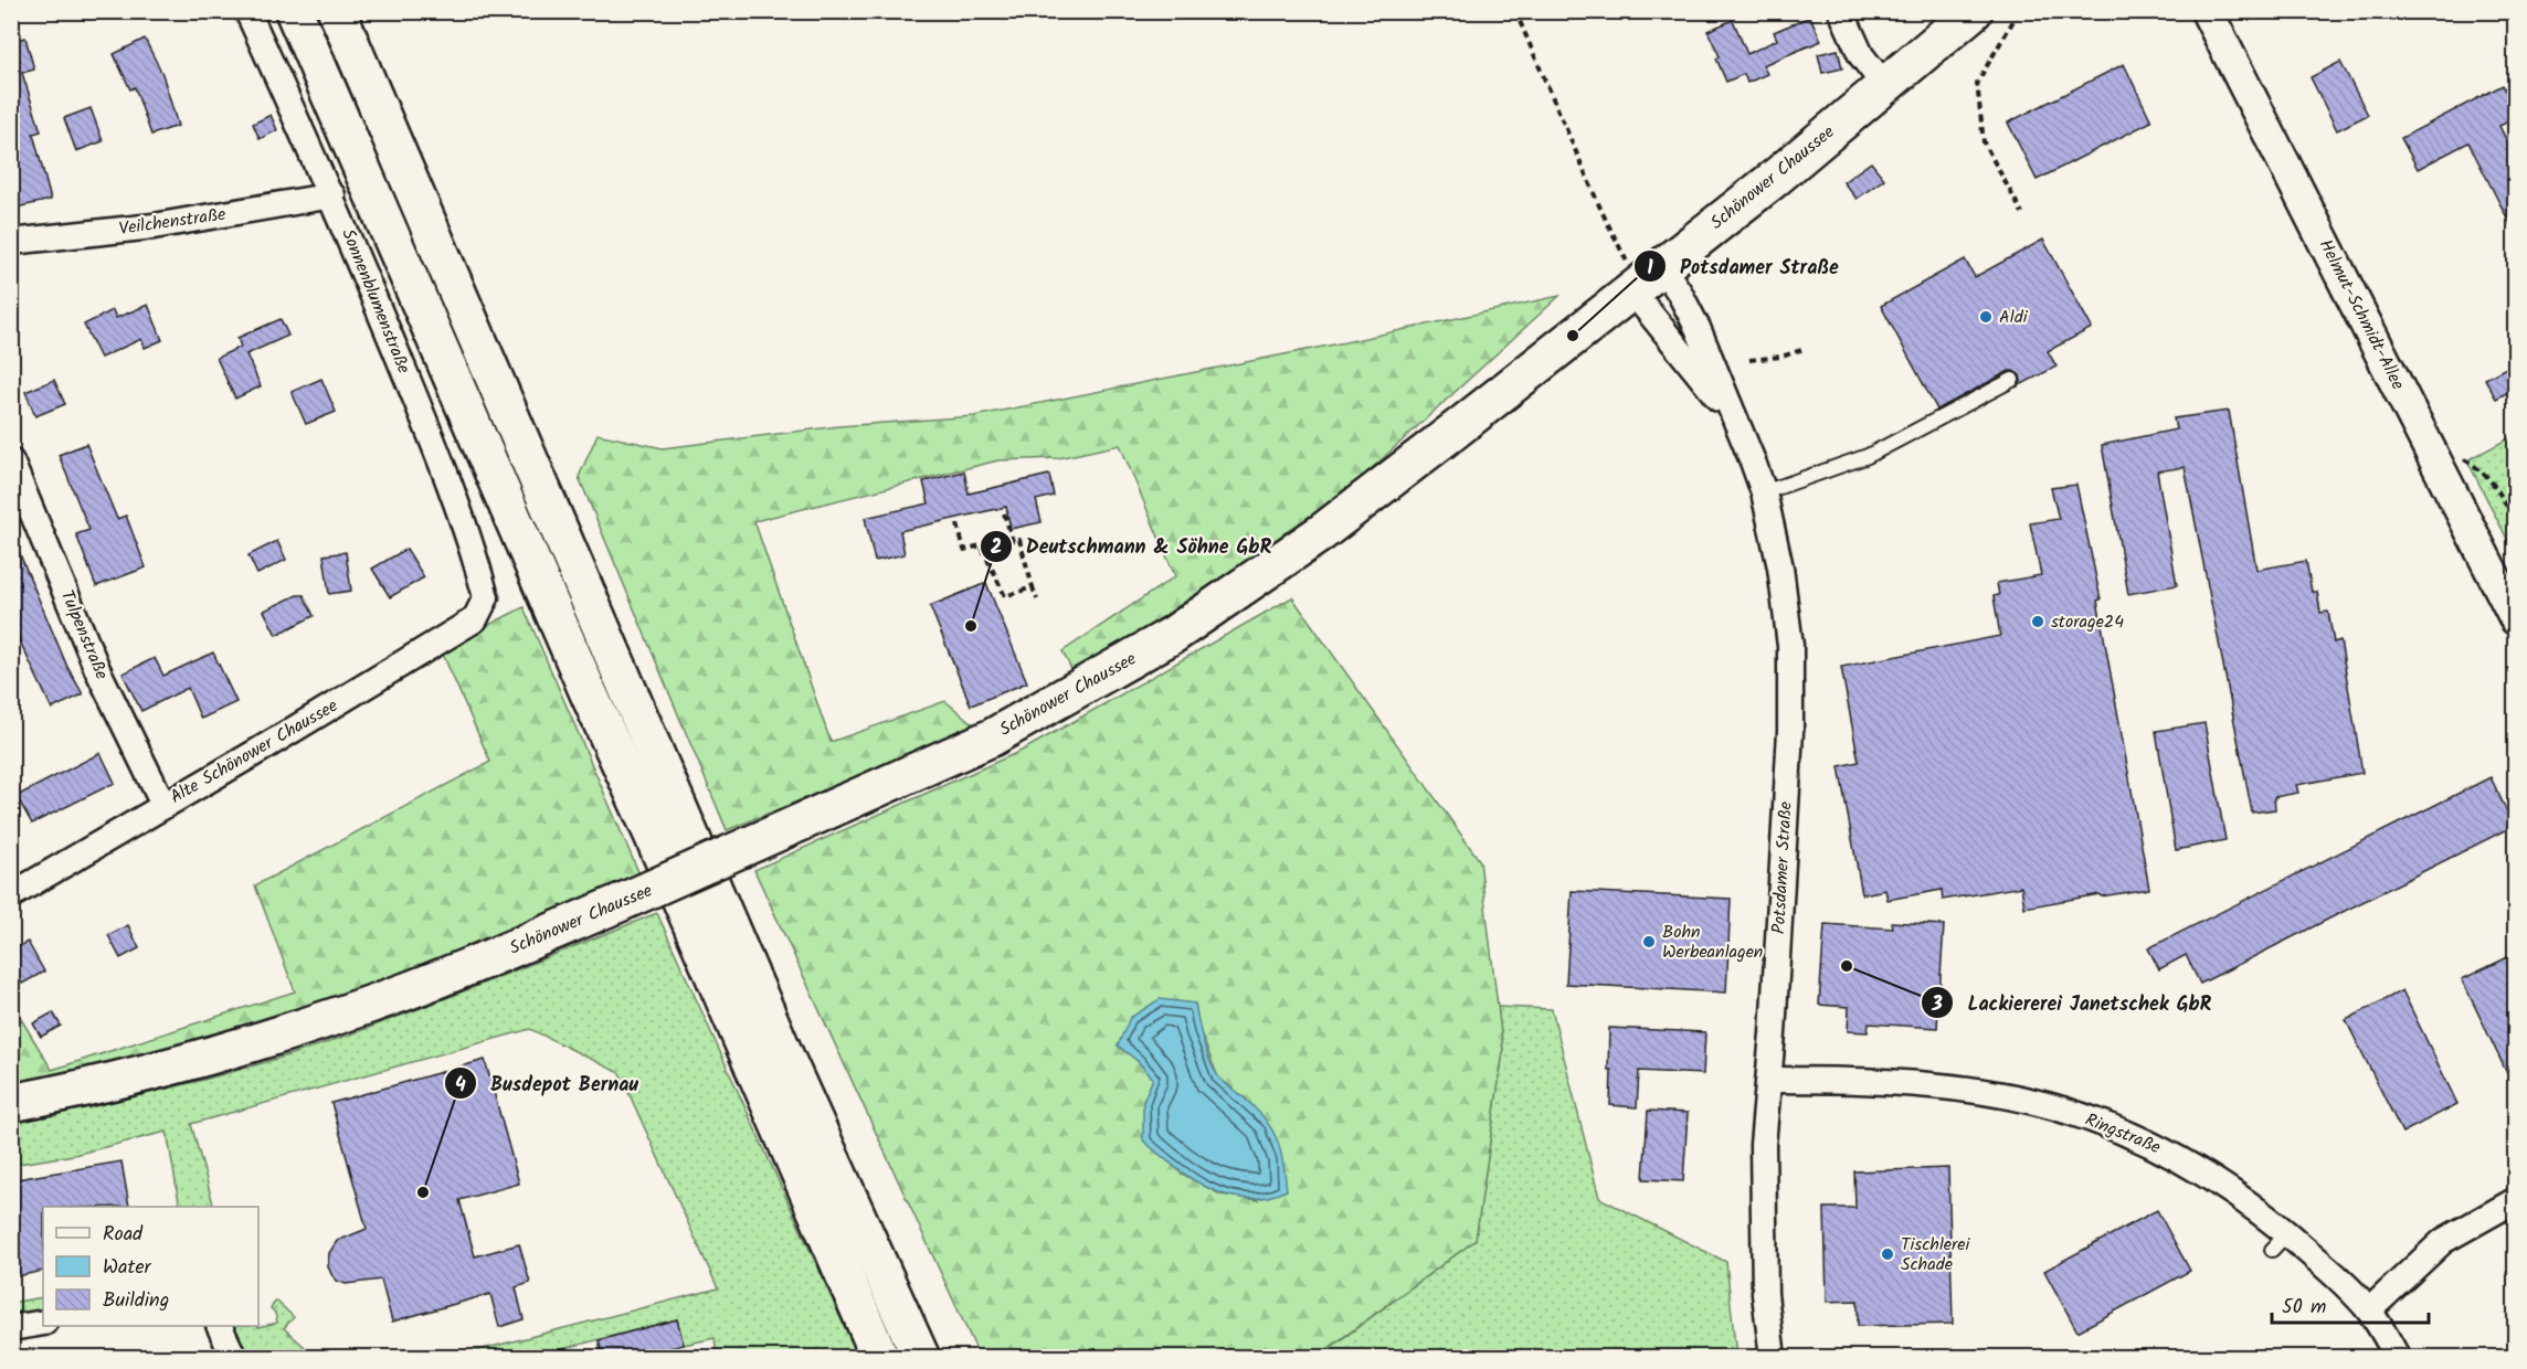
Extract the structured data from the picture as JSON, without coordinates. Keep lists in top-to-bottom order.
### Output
{
  "streets": {
    "main road": ["Schönower Chaussee"],
    "street": [
      "Veilchenstraße",
      "Sonnenblumenstraße",
      "Helmut-Schmidt-Allee",
      "Tulpenstraße",
      "Alte Schönower Chaussee",
      "Potsdamer Straße",
      "Ringstraße"
    ]
  },
  "crossings": [
    ["Schönower Chaussee", "Potsdamer Straße"],
    ["Veilchenstraße", "Sonnenblumenstraße"],
    ["Sonnenblumenstraße", "Alte Schönower Chaussee"],
    ["Tulpenstraße", "Alte Schönower Chaussee"],
    ["Potsdamer Straße", "Ringstraße"]
  ],
  "places": [
    "Aldi",
    "Potsdamer Straße",
    "storage24",
    "Deutschmann & Söhne GbR",
    "Bohn Werbeanlagen",
    "Lackiererei Janetschek GbR",
    "Busdepot Bernau",
    "Tischlerei Schade"
  ],
  "legend": ["Road", "Water", "Building"],
  "scale_bar": "50 m"
}
